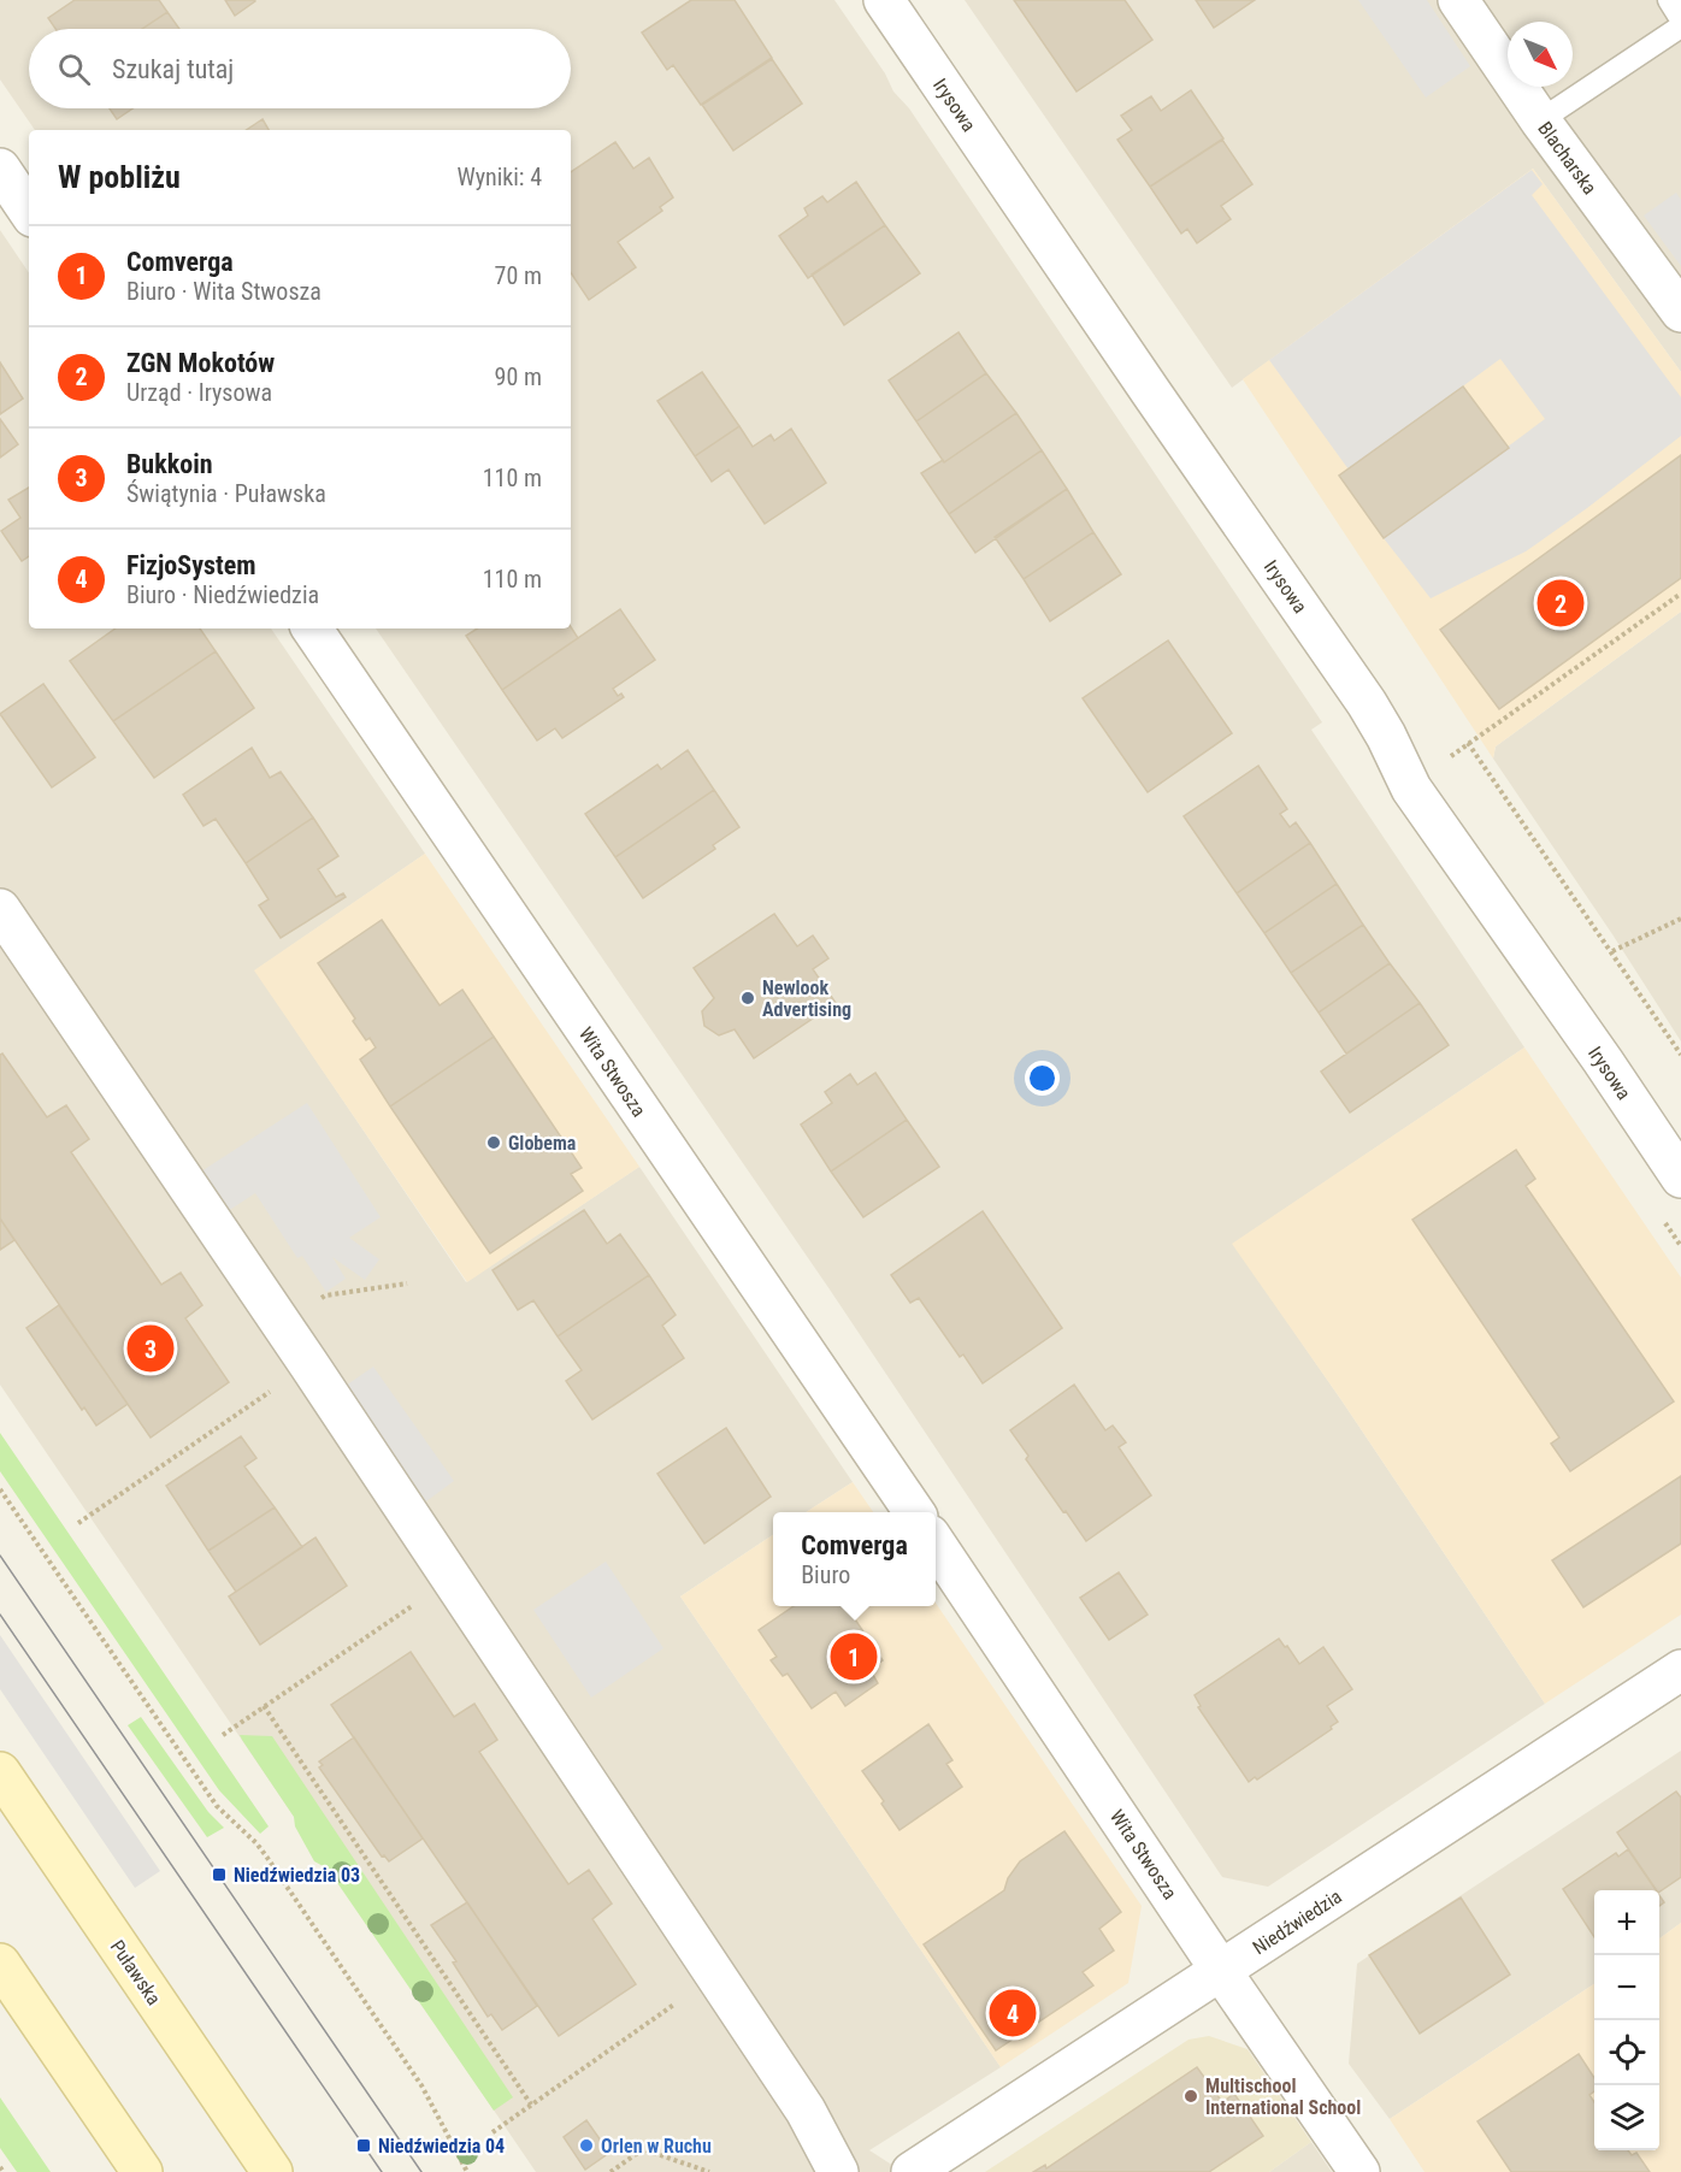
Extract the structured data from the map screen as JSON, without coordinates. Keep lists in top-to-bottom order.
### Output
{
  "streets": {
    "main road": ["Puławska"],
    "street": [
      "Irysowa",
      "Blacharska",
      "Wita Stwosza",
      "Niedźwiedzia"
    ]
  },
  "crossings": [
    ["Wita Stwosza", "Niedźwiedzia"]
  ],
  "places": {
    "other": [
      "Newlook Advertising",
      "Globema",
      "Multischool International School",
      "Orlen w Ruchu"
    ],
    "transit": ["Niedźwiedzia 03", "Niedźwiedzia 04"]
  },
  "north": "bottom right",
  "page": {
    "search": "Szukaj tutaj",
    "heading": ["W pobliżu", "Wyniki: 4"],
    "list": [
      {
        "mark": "1",
        "name": "Comverga",
        "note": "Biuro · Wita Stwosza",
        "value": "70 m"
      },
      {
        "mark": "2",
        "name": "ZGN Mokotów",
        "note": "Urząd · Irysowa",
        "value": "90 m"
      },
      {
        "mark": "3",
        "name": "Bukkoin",
        "note": "Świątynia · Puławska",
        "value": "110 m"
      },
      {
        "mark": "4",
        "name": "FizjoSystem",
        "note": "Biuro · Niedźwiedzia",
        "value": "110 m"
      }
    ],
    "pins": [
      "2",
      "3",
      "1",
      "4"
    ],
    "popup": ["Comverga", "Biuro"],
    "map_buttons": ["+", "−"]
  }
}
